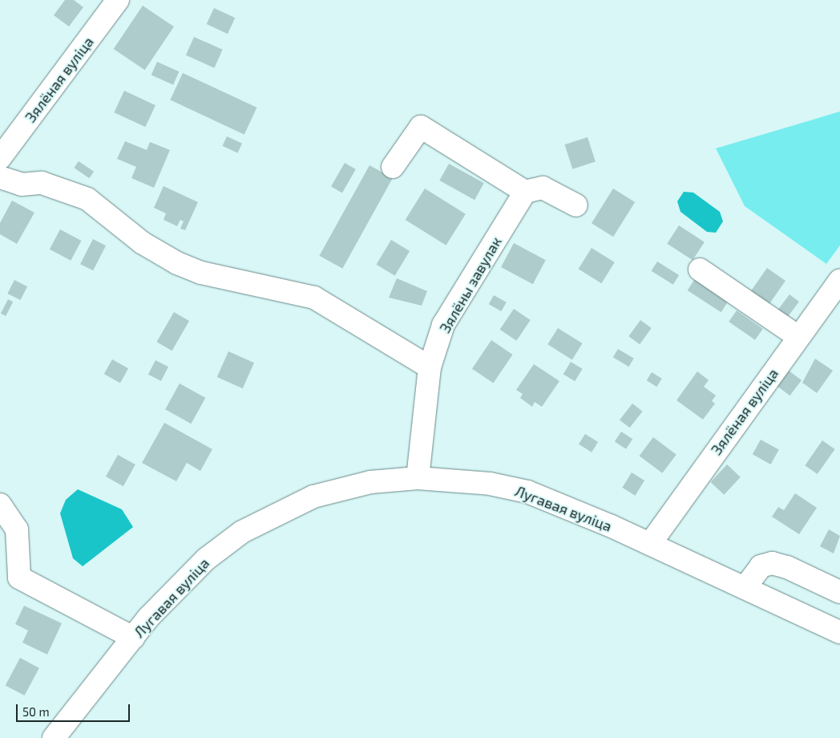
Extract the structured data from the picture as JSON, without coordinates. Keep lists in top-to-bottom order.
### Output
{
  "streets": {
    "street": ["Зялёная вуліца", "Зялёны завулак", "Лугавая вуліца"]
  },
  "crossings": [
    ["Зялёная вуліца", "Лугавая вуліца"],
    ["Зялёны завулак", "Лугавая вуліца"]
  ],
  "scale_bar": "50 m"
}
